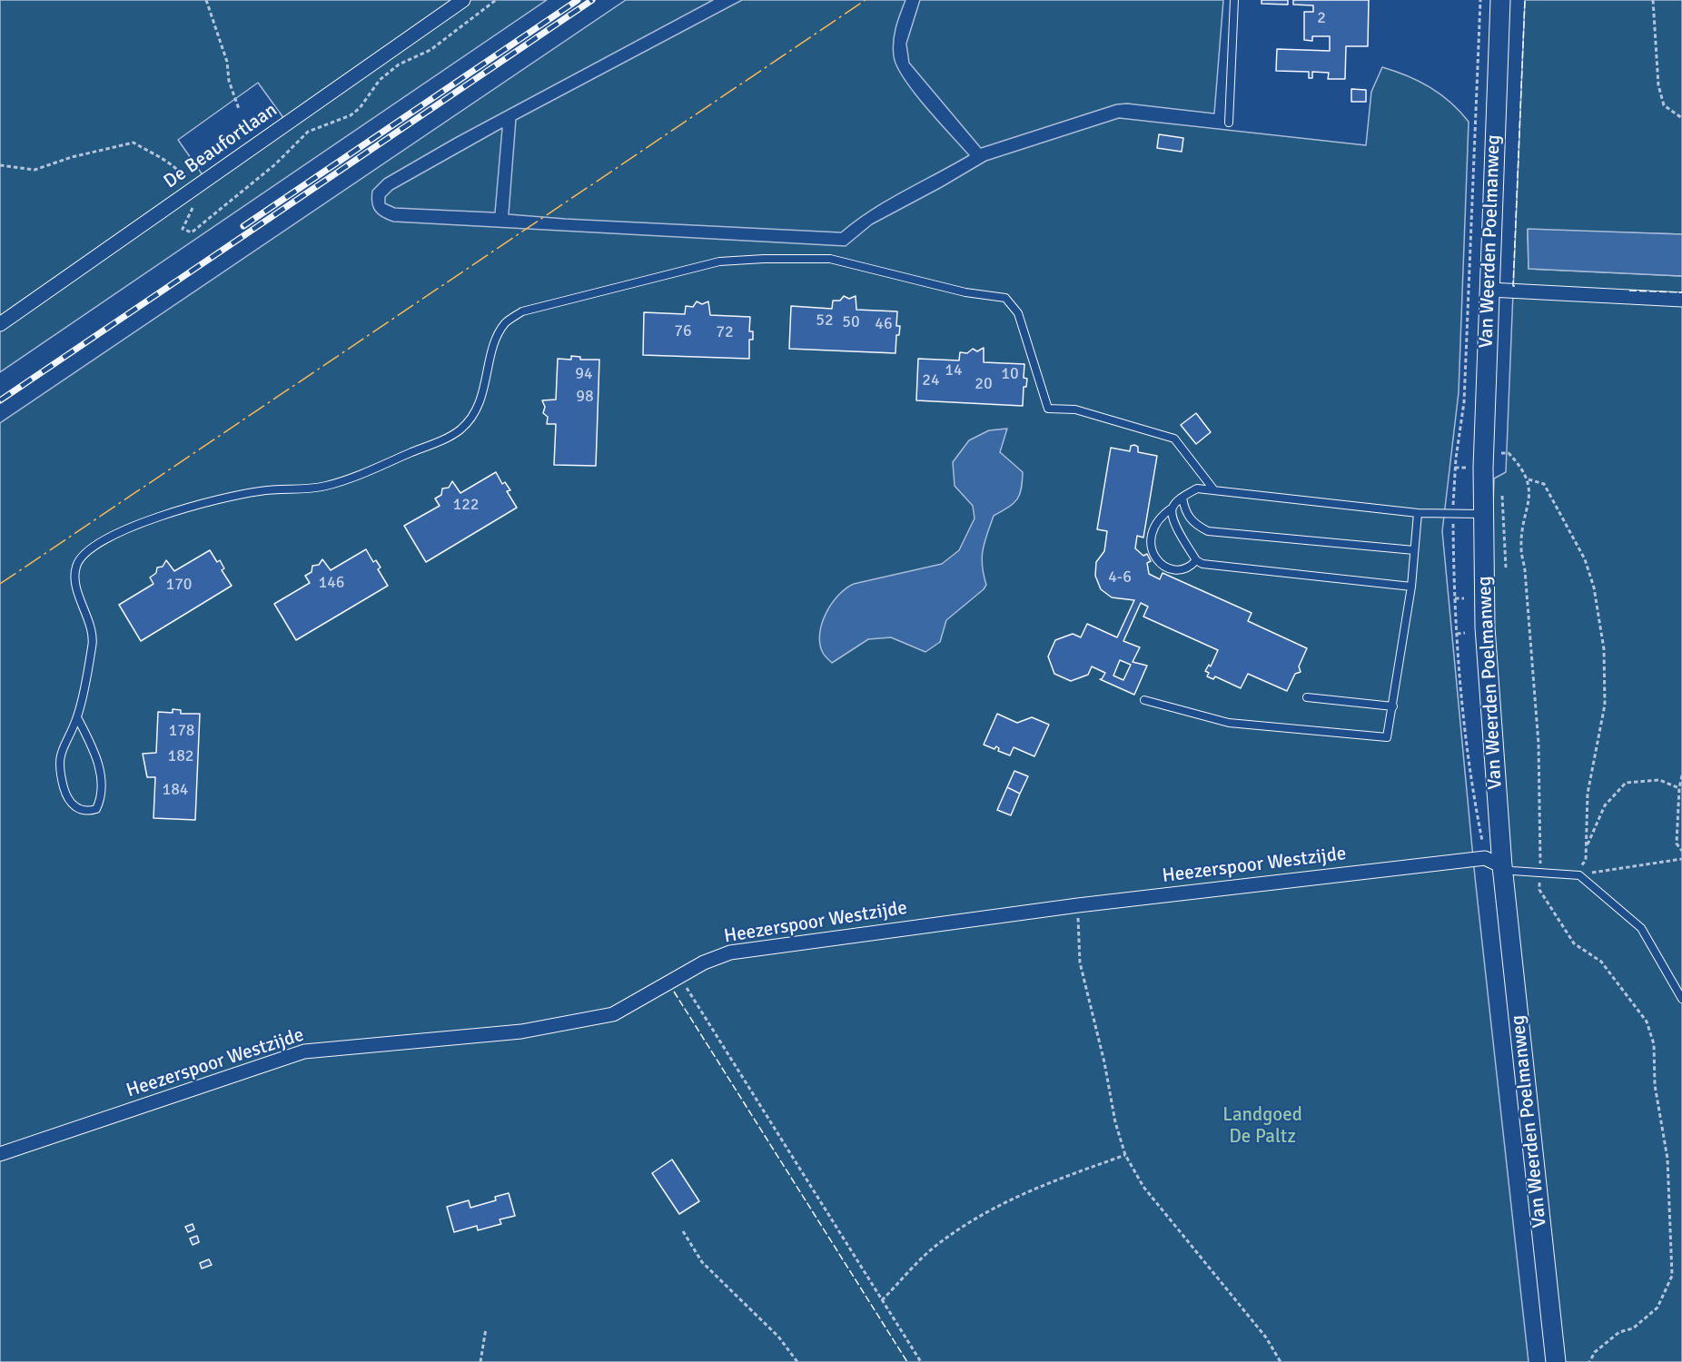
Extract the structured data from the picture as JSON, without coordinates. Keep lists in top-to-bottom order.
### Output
{
  "streets": {
    "main road": ["Van Weerden Poelmanweg"],
    "street": ["De Beaufortlaan", "Heezerspoor Westzijde"]
  },
  "crossings": [
    ["Van Weerden Poelmanweg", "Heezerspoor Westzijde"]
  ],
  "parks": ["Landgoed De Paltz"],
  "house_numbers": [
    "2",
    "52",
    "50",
    "46",
    "76",
    "72",
    "14",
    "94",
    "10",
    "24",
    "20",
    "98",
    "122",
    "4-6",
    "146",
    "170",
    "178",
    "182",
    "184"
  ]
}
